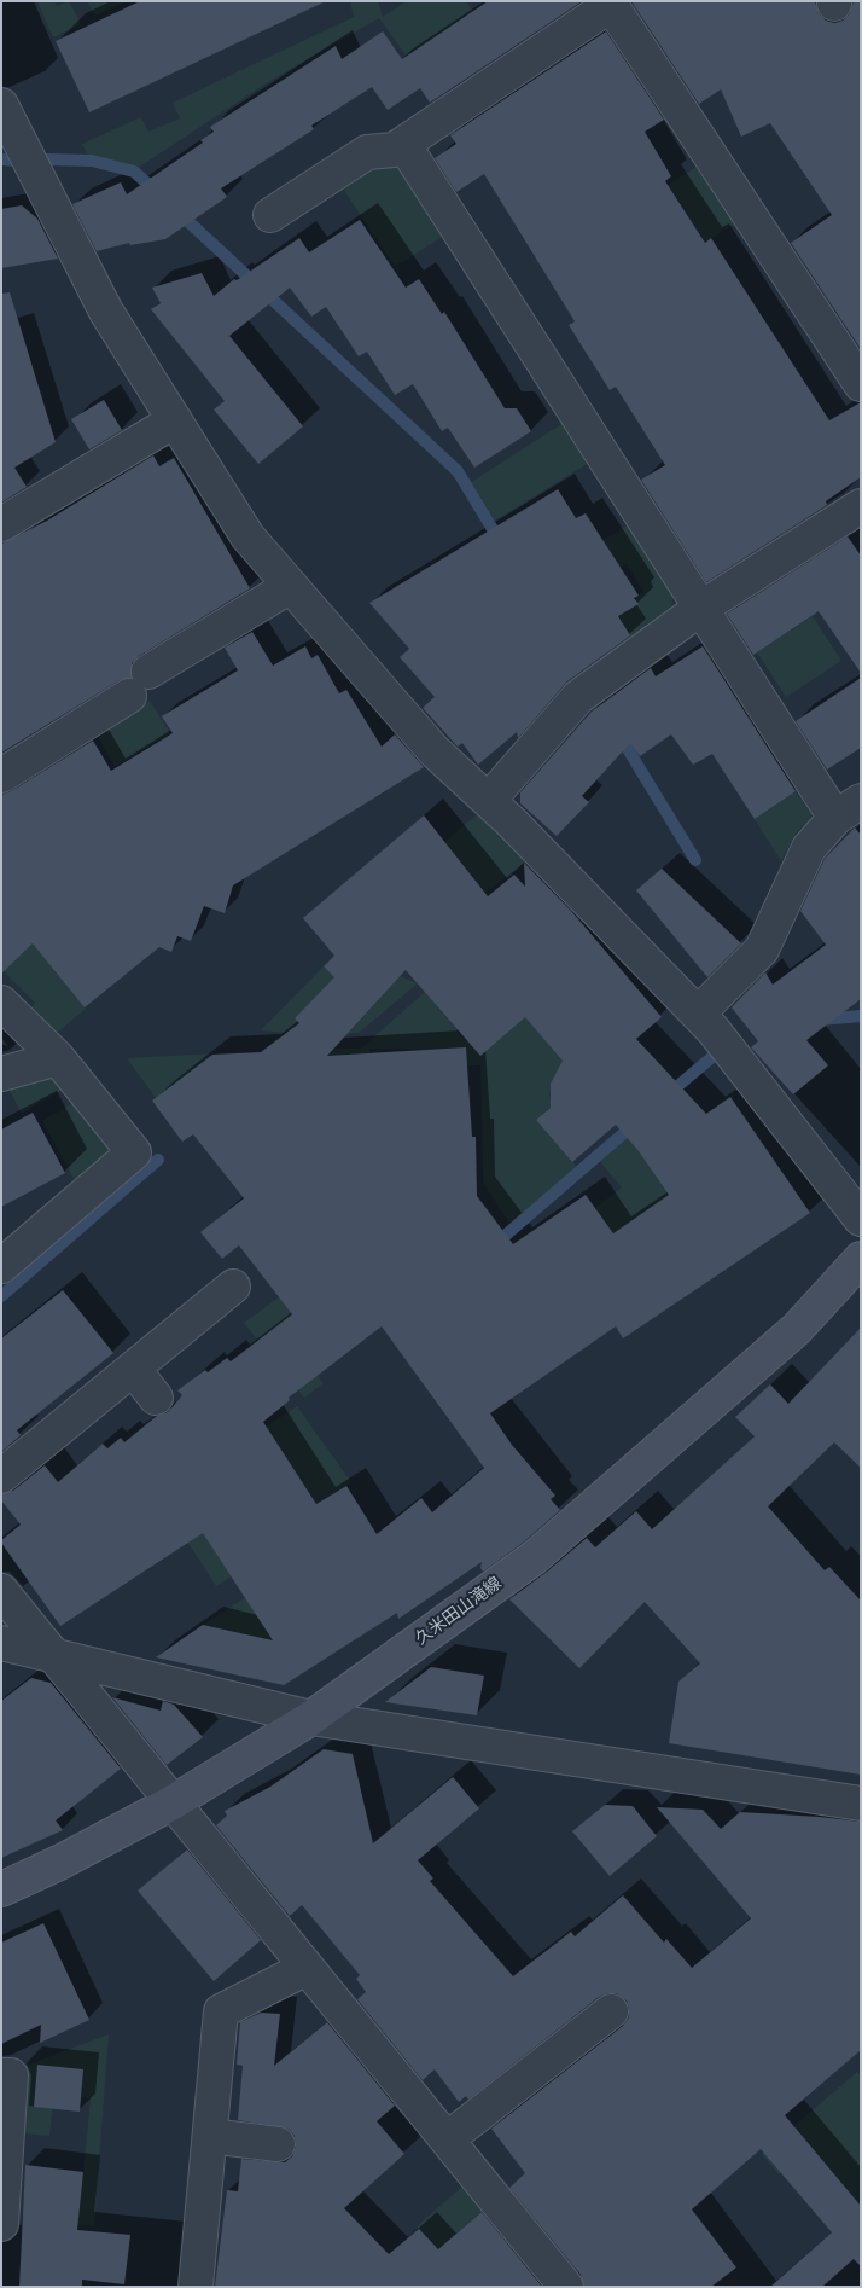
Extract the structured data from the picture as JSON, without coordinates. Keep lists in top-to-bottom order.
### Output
{
  "streets": {
    "street": ["久米田山滝線"]
  }
}
